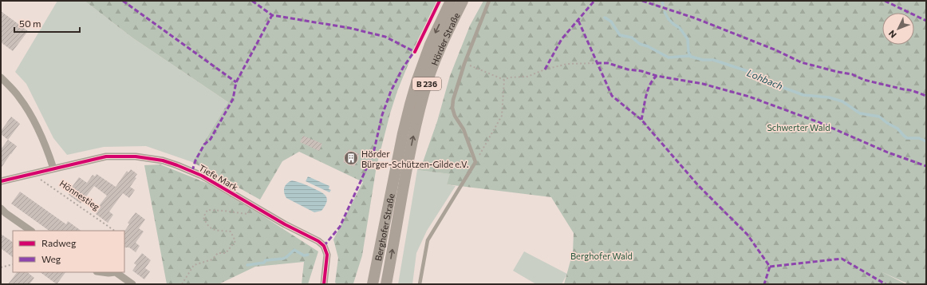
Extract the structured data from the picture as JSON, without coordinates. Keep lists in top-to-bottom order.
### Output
{
  "streets": {
    "main road": ["Hörder Straße", "B 236", "Berghofer Straße"],
    "street": ["Tiefe Mark"],
    "path": ["Hönnestieg"]
  },
  "crossings": [
    ["Hörder Straße", "Berghofer Straße"],
    ["Tiefe Mark", "Hönnestieg"]
  ],
  "water": ["Lohbach"],
  "parks": ["Schwerter Wald", "Berghofer Wald"],
  "places": {
    "building": ["Hörder Bürger-Schützen-Gilde e.V."]
  },
  "legend": ["Radweg", "Weg"],
  "scale_bar": "50 m",
  "north": "bottom left"
}
